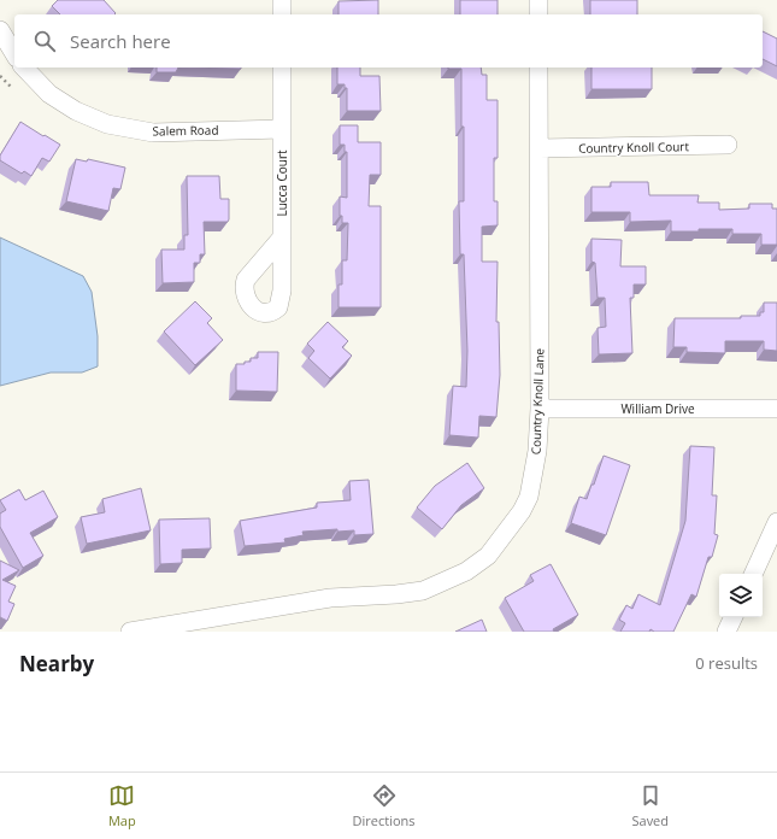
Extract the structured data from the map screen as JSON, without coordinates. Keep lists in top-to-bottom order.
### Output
{
  "streets": {
    "street": [
      "Salem Road",
      "Country Knoll Court",
      "Lucca Court",
      "Country Knoll Lane",
      "William Drive"
    ]
  },
  "crossings": [
    ["Salem Road", "Lucca Court"],
    ["Country Knoll Court", "Country Knoll Lane"],
    ["Country Knoll Lane", "William Drive"]
  ],
  "page": {
    "search": "Search here",
    "heading": ["Nearby", "0 results"],
    "nav": ["Map", "Directions", "Saved"]
  }
}
